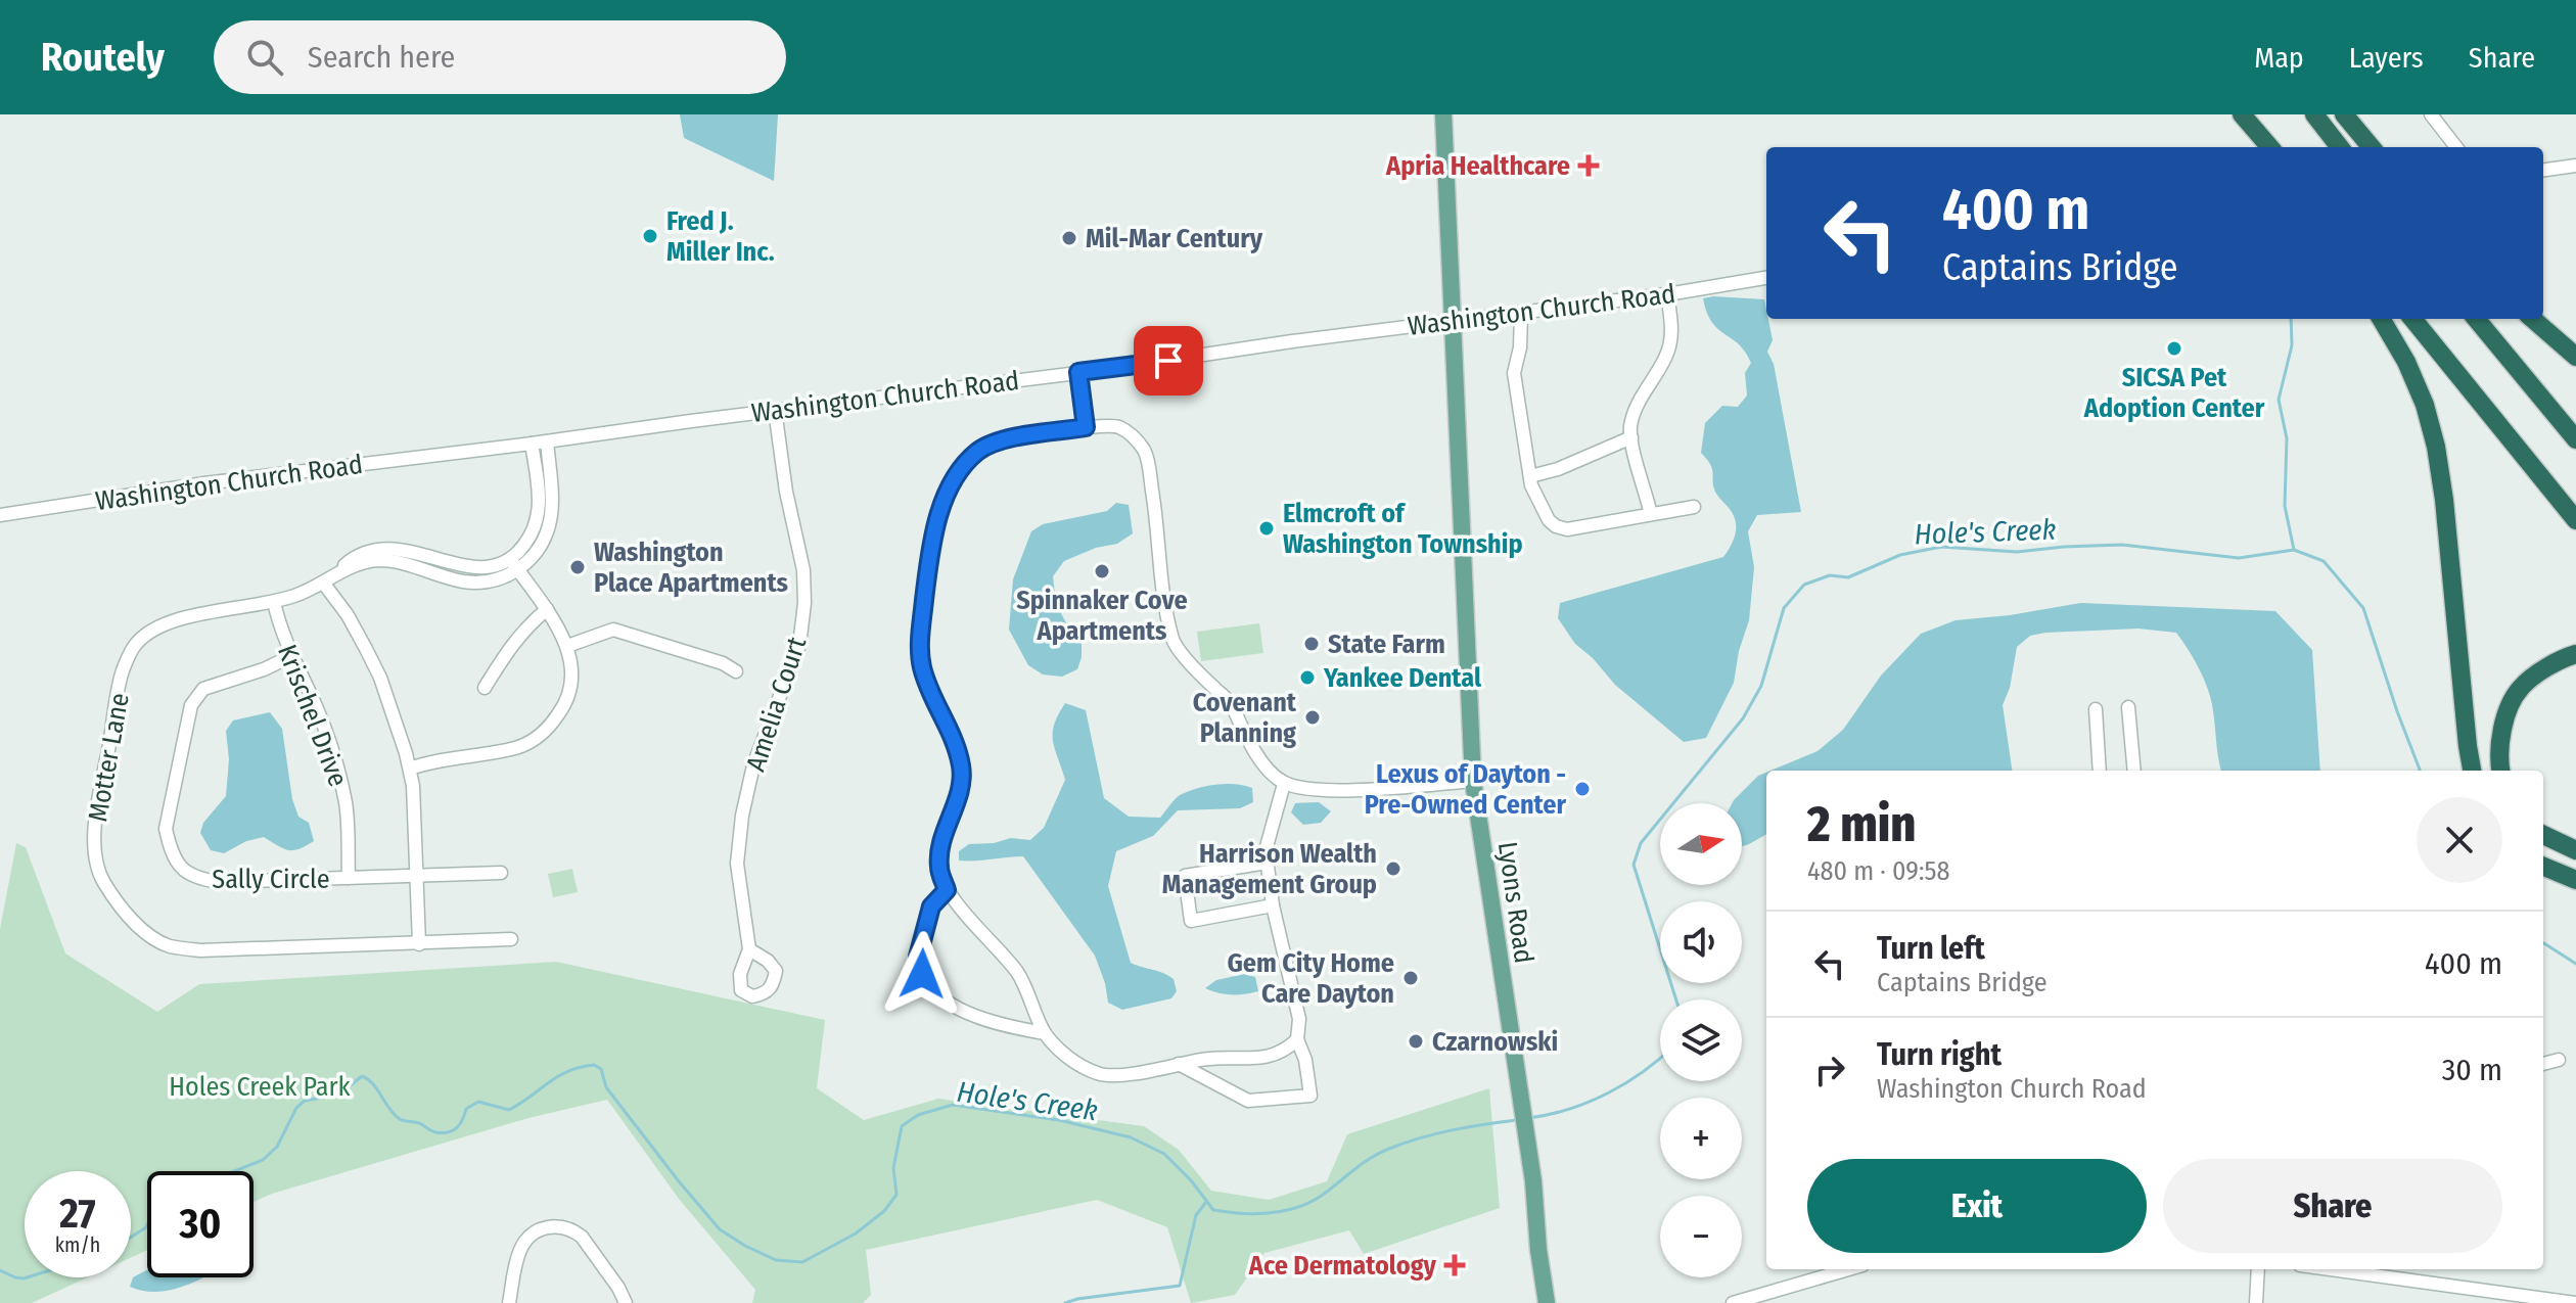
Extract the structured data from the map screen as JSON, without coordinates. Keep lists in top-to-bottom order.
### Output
{
  "streets": {
    "main road": ["Lyons Road"],
    "street": [
      "Washington Church Road",
      "Amelia Court",
      "Krischel Drive",
      "Motter Lane",
      "Sally Circle"
    ]
  },
  "crossings": [
    ["Washington Church Road", "Amelia Court"],
    ["Washington Church Road", "Lyons Road"],
    ["Krischel Drive", "Motter Lane"],
    ["Krischel Drive", "Sally Circle"]
  ],
  "water": ["Hole's Creek"],
  "parks": ["Holes Creek Park"],
  "places": {
    "health": ["Apria Healthcare", "Ace Dermatology"],
    "other": [
      "Fred J. Miller Inc.",
      "Mil-Mar Century",
      "SICSA Pet Adoption Center",
      "Elmcroft of Washington Township",
      "Washington Place Apartments",
      "Spinnaker Cove Apartments",
      "State Farm",
      "Yankee Dental",
      "Covenant Planning",
      "Lexus of Dayton - Pre-Owned Center",
      "Harrison Wealth Management Group",
      "Gem City Home Care Dayton",
      "Czarnowski"
    ]
  },
  "north": "right",
  "page": {
    "header": "Routely",
    "search": "Search here",
    "nav": ["Map", "Layers", "Share"],
    "turn": ["400 m", "Captains Bridge"],
    "heading": ["2 min", "480 m · 09:58"],
    "map_buttons": ["+", "−"],
    "list": [
      {
        "name": "Turn left",
        "note": "Captains Bridge",
        "value": "400 m"
      },
      {
        "name": "Turn right",
        "note": "Washington Church Road",
        "value": "30 m"
      }
    ],
    "buttons": ["Exit", "Share"],
    "speed": "27 km/h",
    "limit": "30"
  }
}
